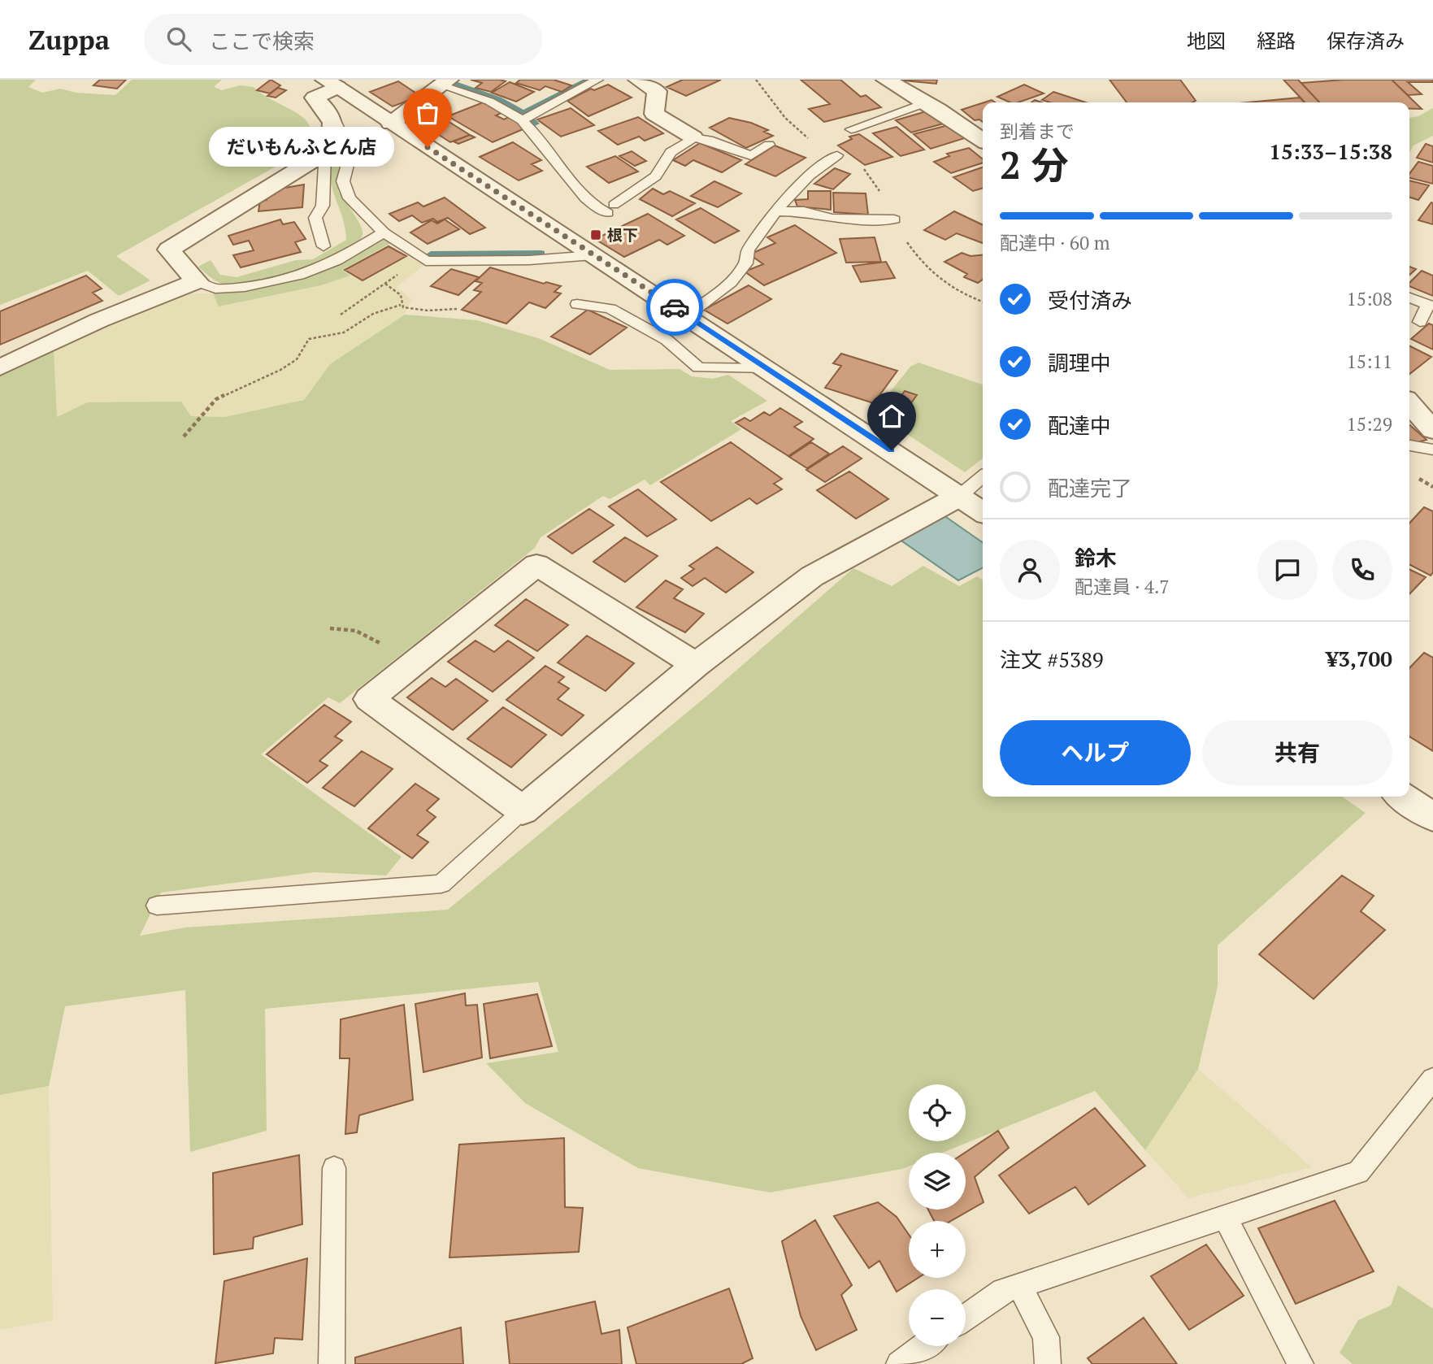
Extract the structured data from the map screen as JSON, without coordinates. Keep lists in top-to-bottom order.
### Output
{
  "places": {
    "other": ["だいもんふとん店"],
    "transit": ["根下"]
  },
  "page": {
    "header": "Zuppa",
    "search": "ここで検索",
    "nav": ["地図", "経路", "保存済み"],
    "heading": ["2 分", "到着まで", "15:33–15:38"],
    "panel": [
      "鈴木",
      "配達員 · 4.7",
      "注文 #5389",
      "¥3,700"
    ],
    "bubble": "だいもんふとん店",
    "bar": "配達中 · 60 m",
    "list": [
      ["受付済み", "15:08"],
      ["調理中", "15:11"],
      ["配達中", "15:29"],
      "配達完了"
    ],
    "buttons": ["ヘルプ", "共有"],
    "map_buttons": ["+", "−"]
  }
}
